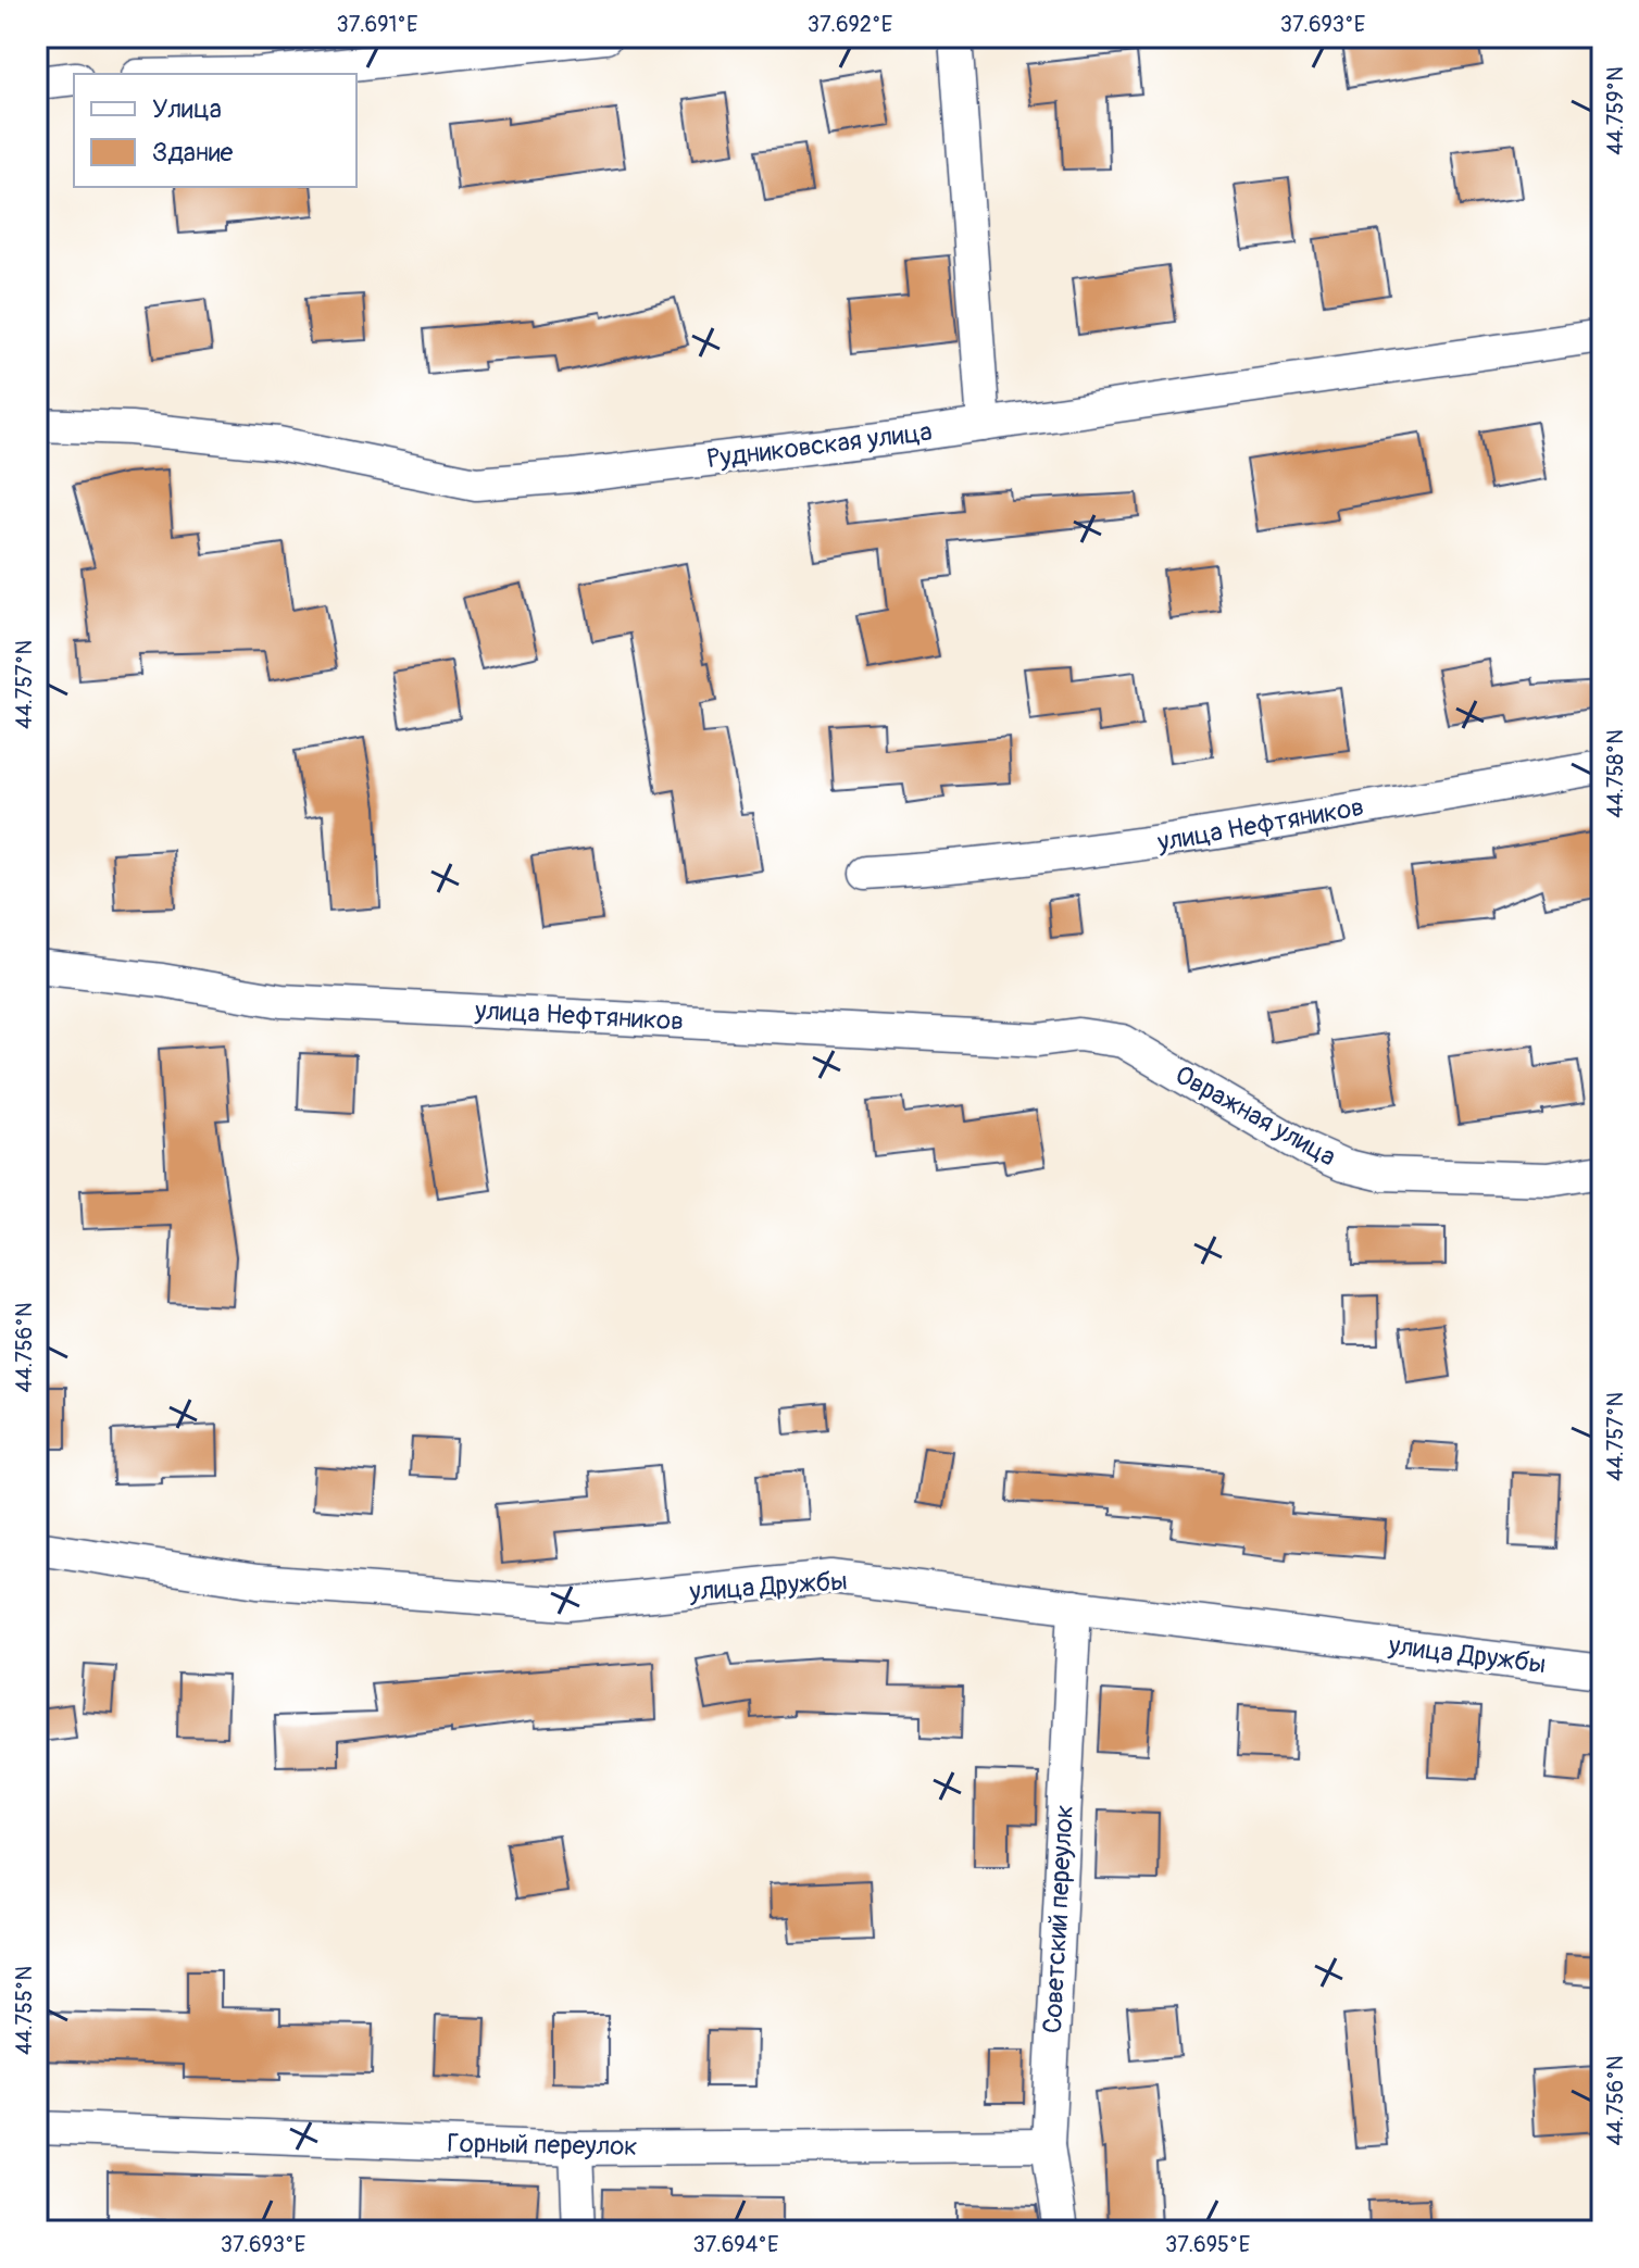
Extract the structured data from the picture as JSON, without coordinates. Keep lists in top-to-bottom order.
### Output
{
  "streets": {
    "street": [
      "Рудниковская улица",
      "улица Нефтяников",
      "Овражная улица",
      "улица Дружбы",
      "Советский переулок",
      "Горный переулок"
    ]
  },
  "crossings": [
    ["улица Нефтяников", "Овражная улица"],
    ["улица Дружбы", "Советский переулок"],
    ["Советский переулок", "Горный переулок"]
  ],
  "legend": ["Улица", "Здание"],
  "coordinates": [
    "37.691°E",
    "37.692°E",
    "37.693°E",
    "44.759°N",
    "44.757°N",
    "44.758°N",
    "44.756°N",
    "44.755°N",
    "37.694°E",
    "37.695°E"
  ]
}
